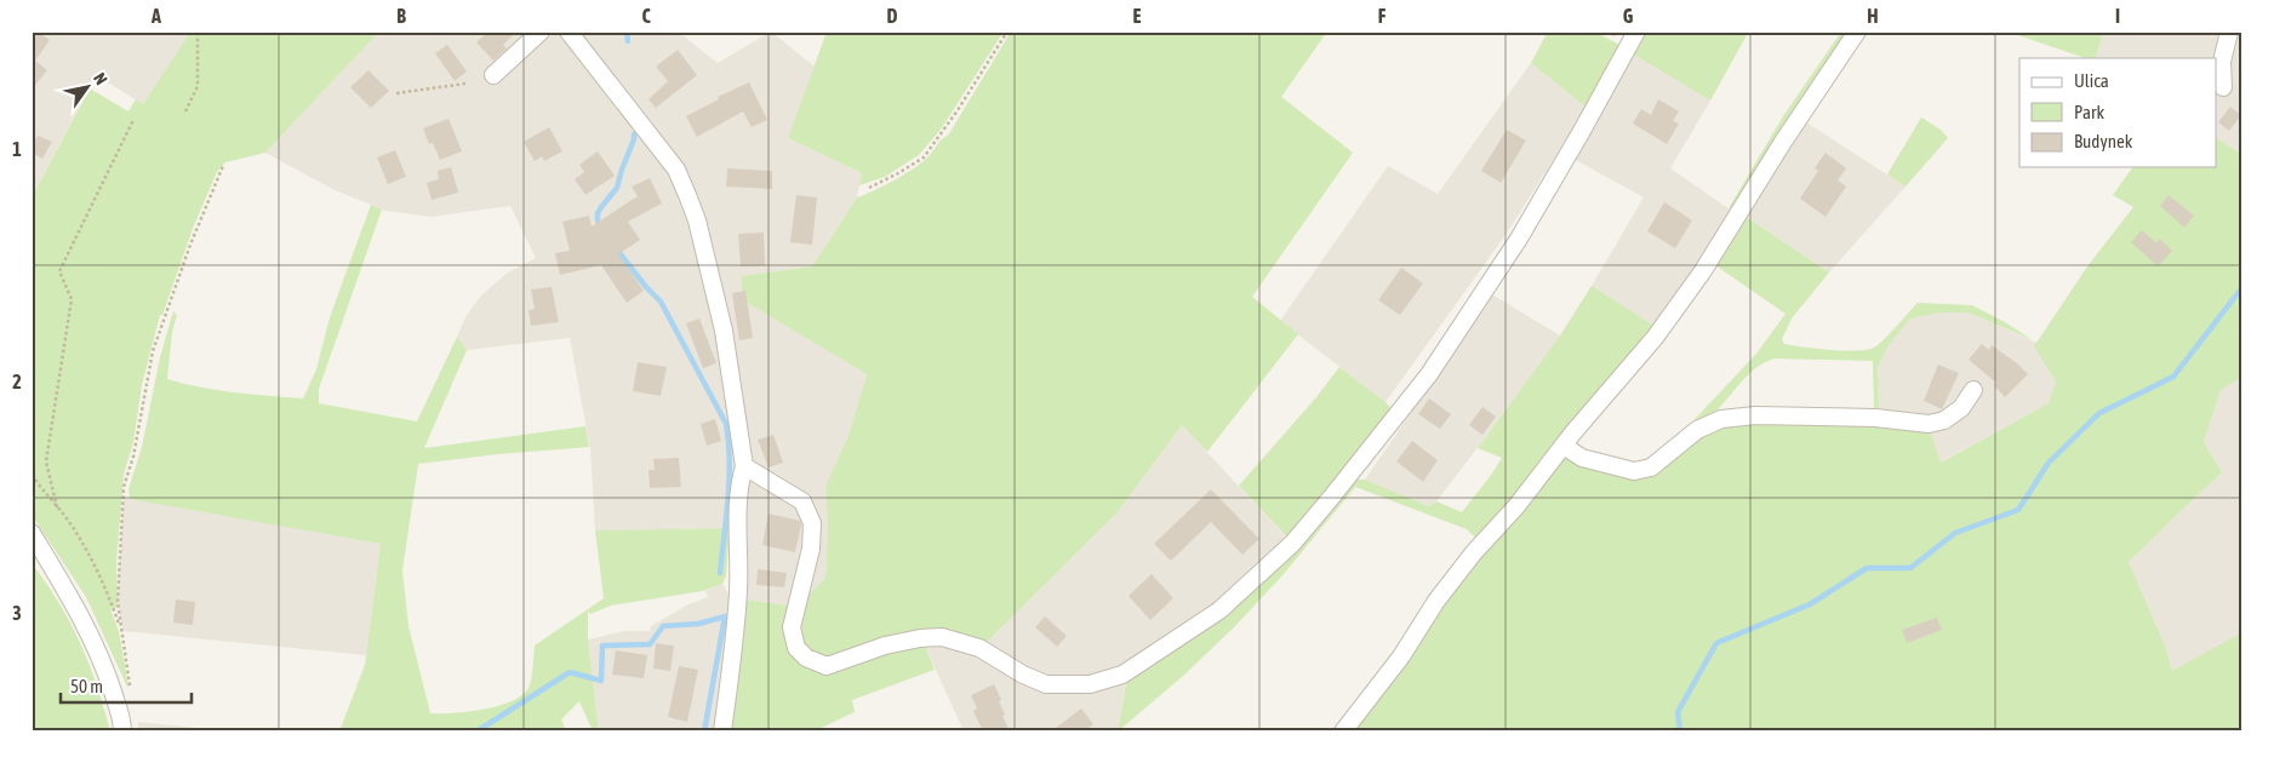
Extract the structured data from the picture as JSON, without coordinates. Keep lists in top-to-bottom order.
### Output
{
  "legend": ["Ulica", "Park", "Budynek"],
  "scale_bar": "50 m",
  "north": "top right",
  "grid": {
    "columns": [
      "A",
      "B",
      "C",
      "D",
      "E",
      "F",
      "G",
      "H",
      "I"
    ],
    "rows": ["1", "2", "3"]
  }
}
